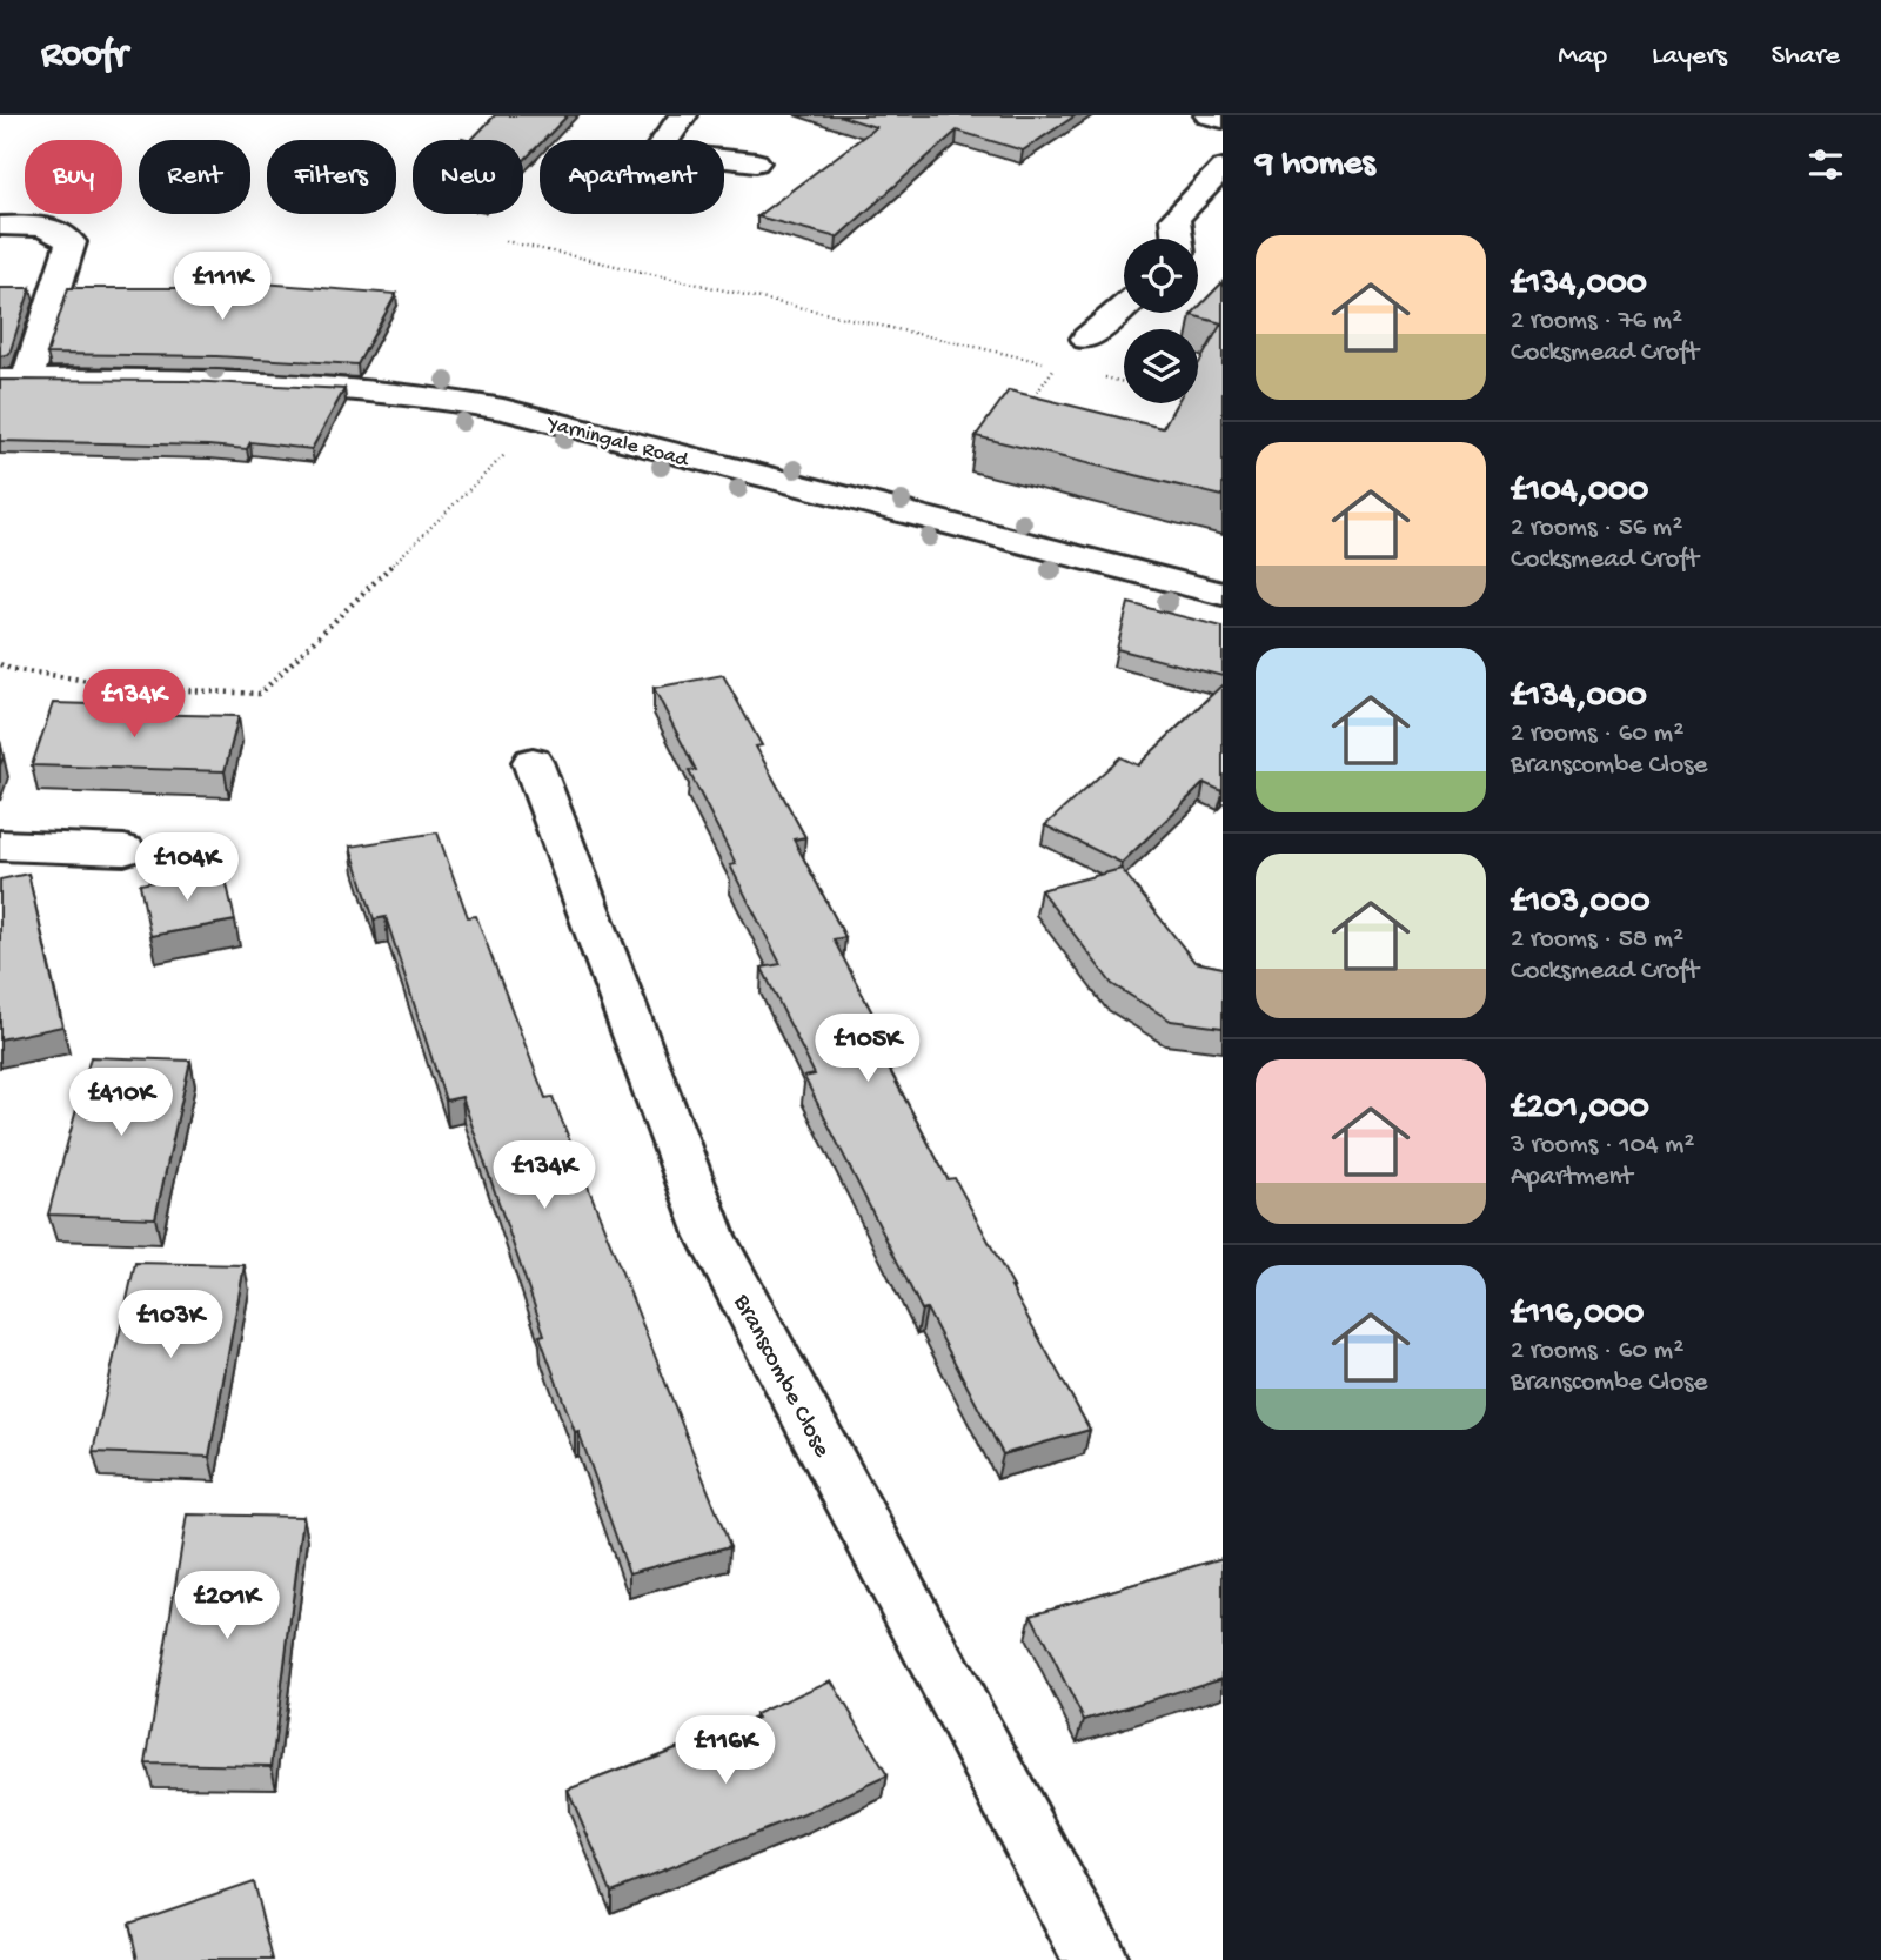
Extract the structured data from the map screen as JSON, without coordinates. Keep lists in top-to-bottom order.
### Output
{
  "streets": {
    "street": ["Yarningale Road", "Branscombe Close"]
  },
  "page": {
    "header": "Roofr",
    "nav": ["Map", "Layers", "Share"],
    "heading": "9 homes",
    "chip": [
      "Buy",
      "Rent",
      "Filters",
      "New",
      "Apartment"
    ],
    "list": [
      {
        "name": "£134,000",
        "note": "2 rooms · 76 m² · Cocksmead Croft"
      },
      {
        "name": "£104,000",
        "note": "2 rooms · 56 m² · Cocksmead Croft"
      },
      {
        "name": "£134,000",
        "note": "2 rooms · 60 m² · Branscombe Close"
      },
      {
        "name": "£103,000",
        "note": "2 rooms · 58 m² · Cocksmead Croft"
      },
      {
        "name": "£201,000",
        "note": "3 rooms · 104 m² · Apartment"
      },
      {
        "name": "£116,000",
        "note": "2 rooms · 60 m² · Branscombe Close"
      }
    ],
    "price": [
      "£111K",
      "£134K",
      "£104K",
      "£105K",
      "£410K",
      "£134K",
      "£103K",
      "£201K",
      "£116K"
    ]
  }
}
